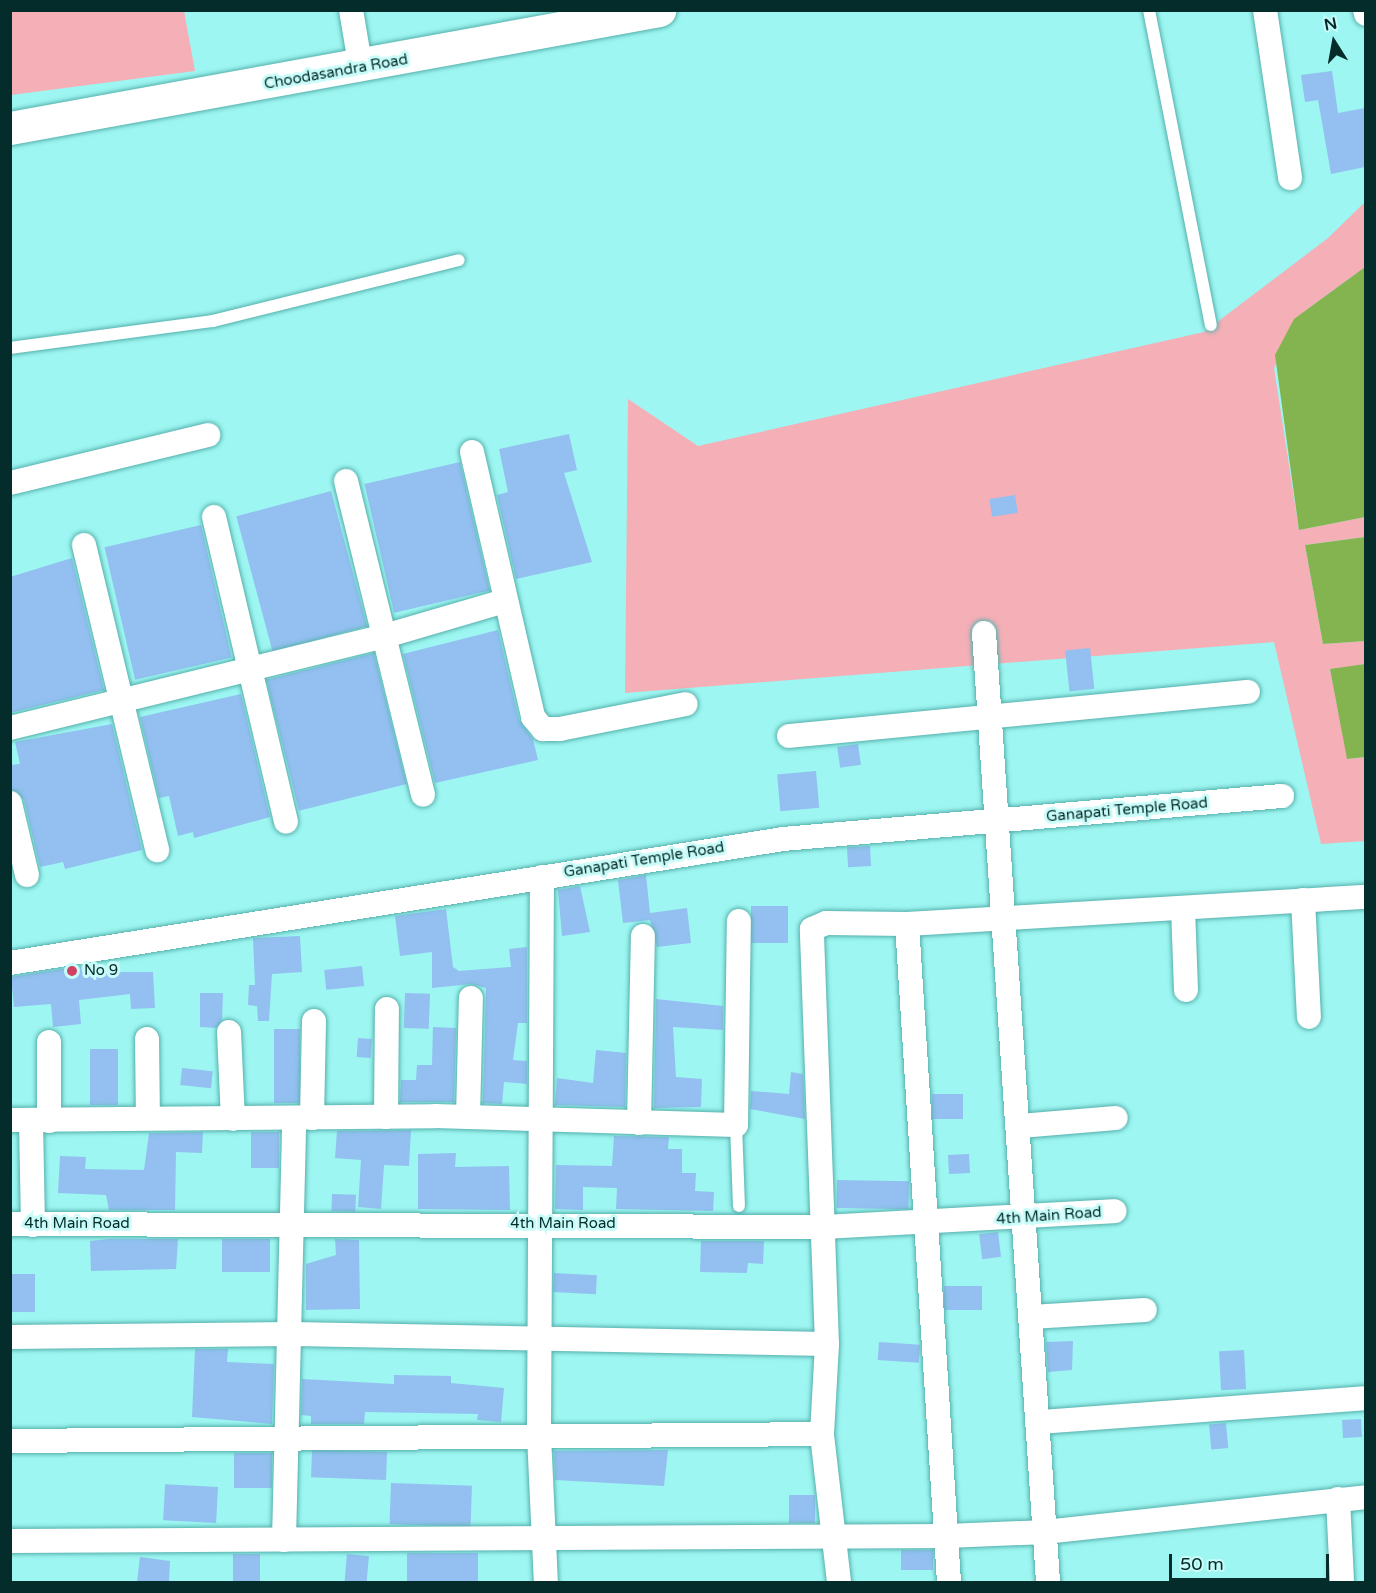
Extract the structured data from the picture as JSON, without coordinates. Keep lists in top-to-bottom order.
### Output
{
  "streets": {
    "street": ["Choodasandra Road", "Ganapati Temple Road", "4th Main Road"]
  },
  "places": ["No 9"],
  "scale_bar": "50 m",
  "north": "top"
}
